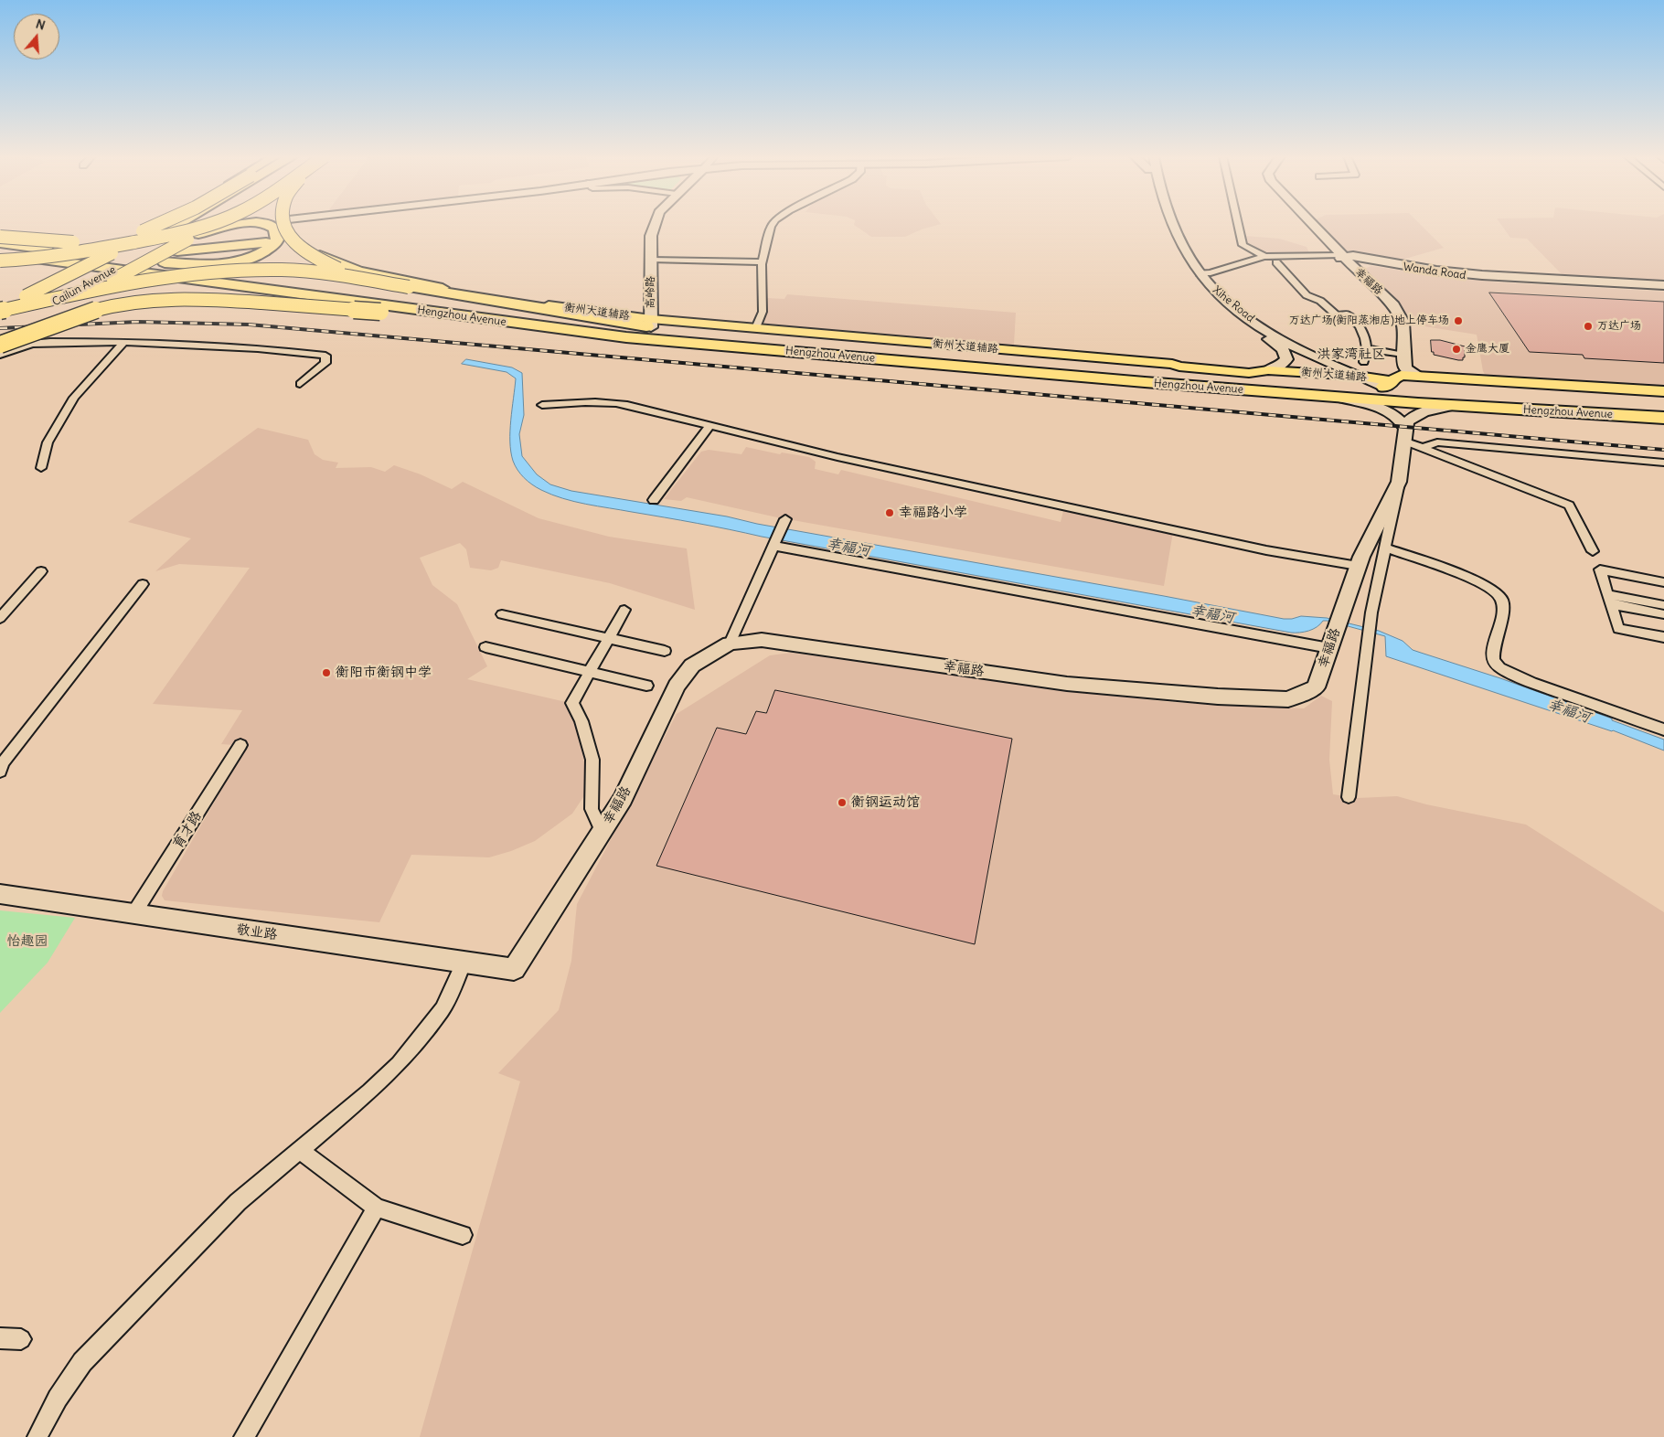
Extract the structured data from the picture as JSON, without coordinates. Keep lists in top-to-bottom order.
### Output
{
  "streets": {
    "highway": ["Cailun Avenue", "Hengzhou Avenue"],
    "main road": ["衡州大道辅路"],
    "street": [
      "Wanda Road",
      "幸福路",
      "高岭路",
      "Xihe Road",
      "育才路",
      "敬业路"
    ]
  },
  "crossings": [
    ["Wanda Road", "幸福路"],
    ["幸福路", "敬业路"],
    ["高岭路", "衡州大道辅路"],
    ["高岭路", "Hengzhou Avenue"],
    ["Xihe Road", "衡州大道辅路"],
    ["衡州大道辅路", "Hengzhou Avenue"],
    ["育才路", "敬业路"]
  ],
  "districts": ["洪家湾社区"],
  "water": ["幸福河"],
  "parks": ["怡趣园"],
  "places": [
    "万达广场(衡阳蒸湘店)地上停车场",
    "万达广场",
    "金鹰大厦",
    "幸福路小学",
    "衡阳市衡钢中学",
    "衡钢运动馆"
  ],
  "north": "top"
}
